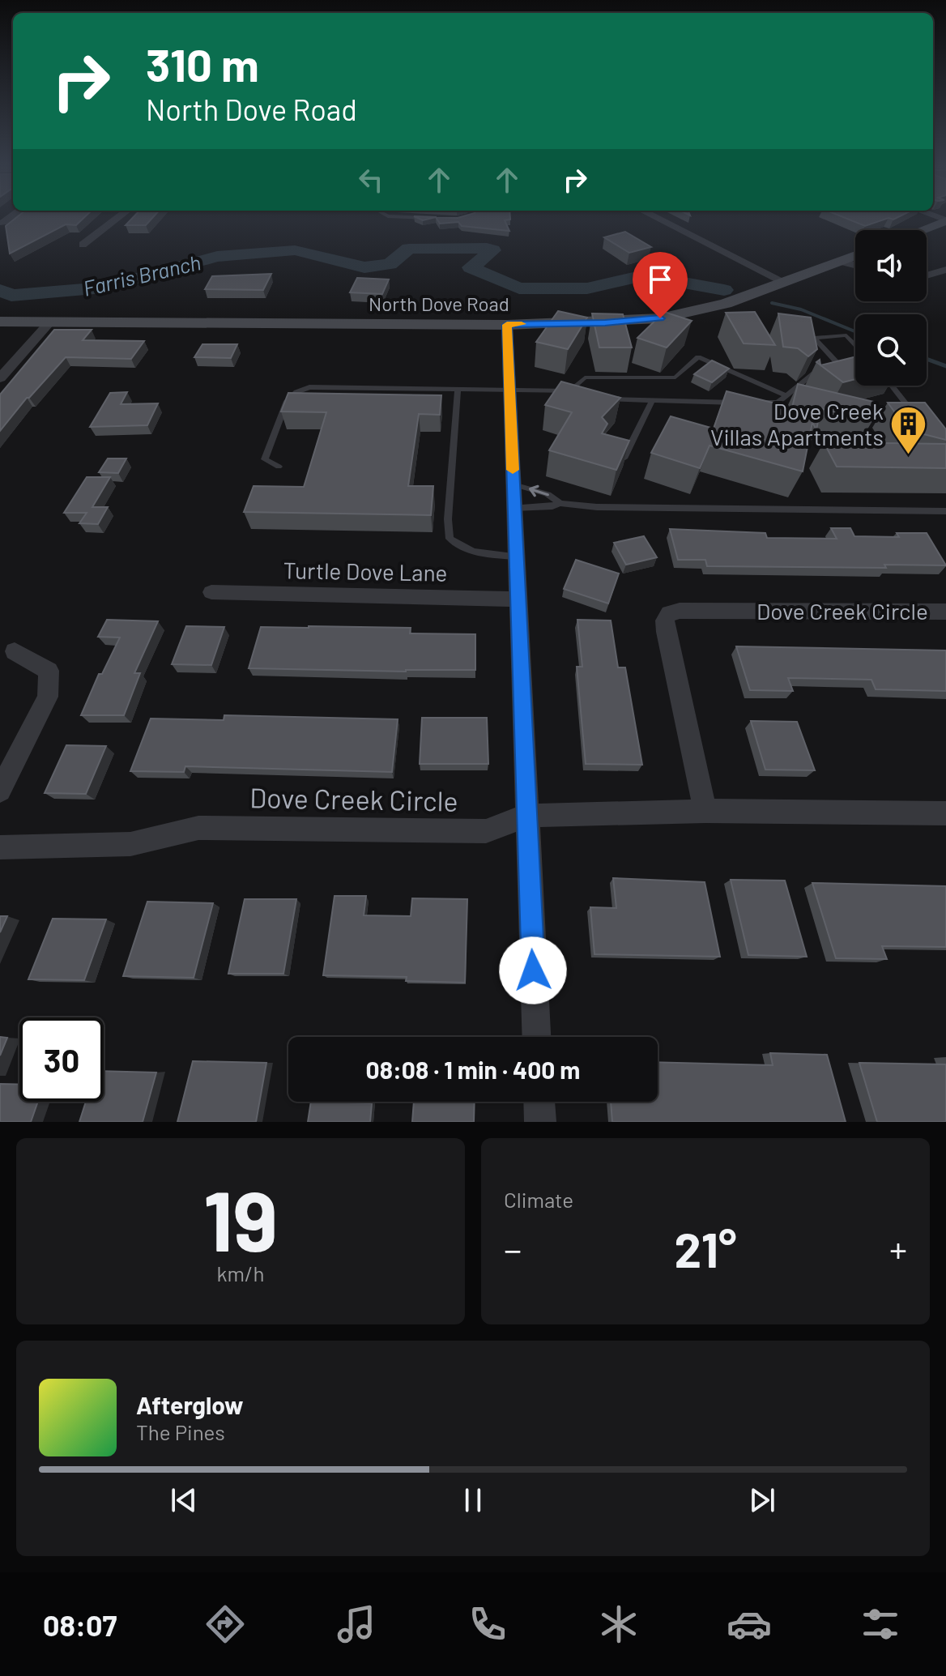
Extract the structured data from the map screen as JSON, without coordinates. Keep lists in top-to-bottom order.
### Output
{
  "streets": {
    "street": ["North Dove Road", "Turtle Dove Lane", "Dove Creek Circle"]
  },
  "water": ["Farris Branch"],
  "places": {
    "building": ["Dove Creek Villas Apartments"]
  },
  "page": {
    "turn": ["310 m", "North Dove Road"],
    "limit": "30",
    "trip": "08:08 · 1 min · 400 m",
    "tile": [
      ["19", "km/h"],
      "Climate"
    ],
    "heat": ["−", "21°", "+"],
    "song": ["Afterglow", "The Pines"],
    "tabs": "08:07"
  }
}
